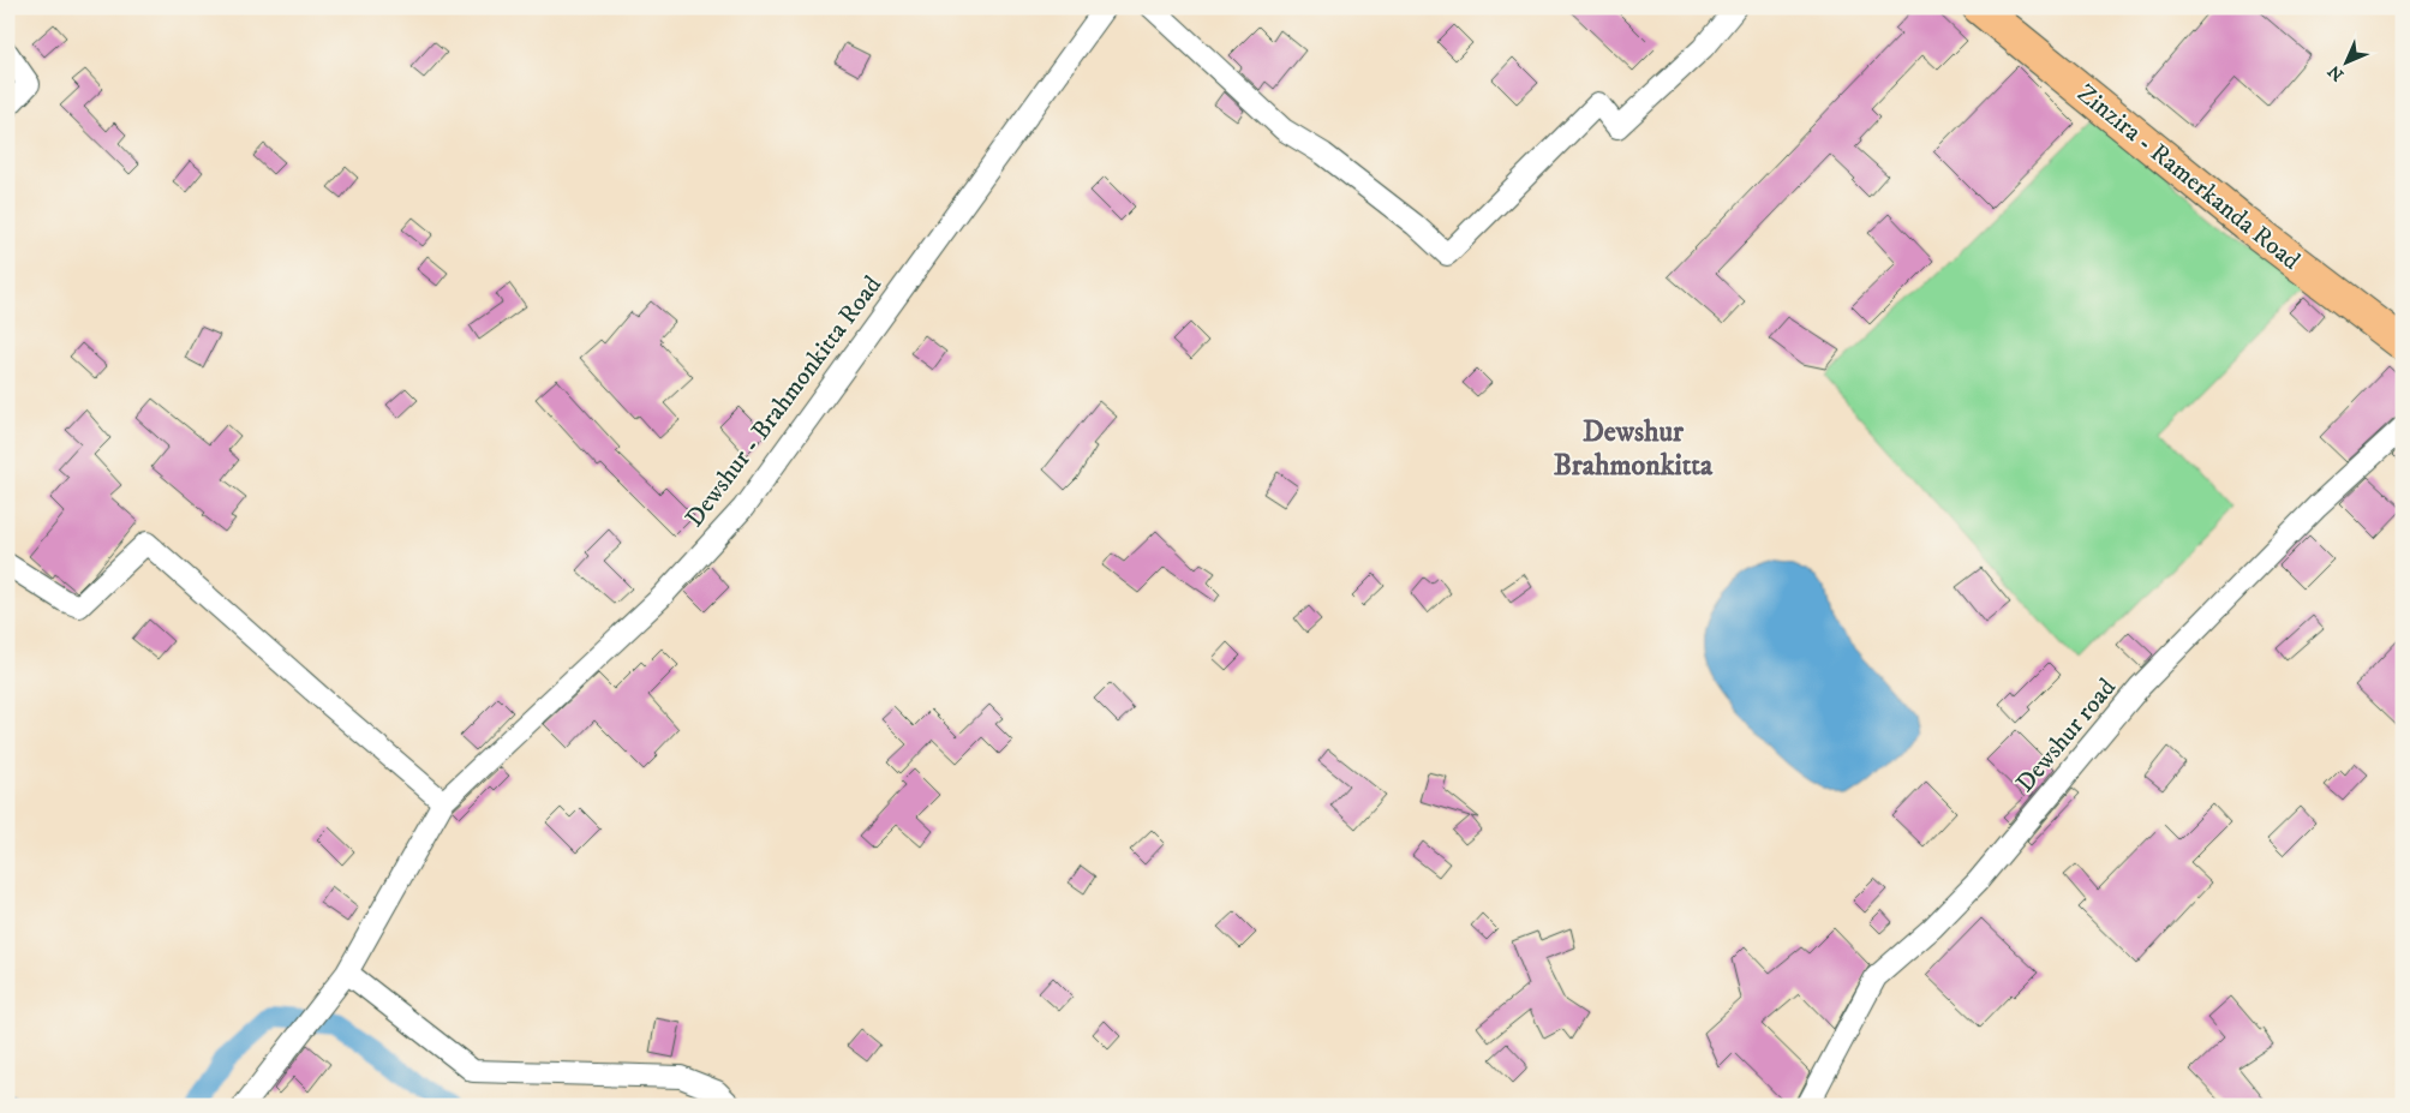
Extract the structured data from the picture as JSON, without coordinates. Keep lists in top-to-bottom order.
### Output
{
  "streets": {
    "main road": ["Zinzira - Ramerkanda Road"],
    "street": ["Dewshur - Brahmonkitta Road", "Dewshur road"]
  },
  "districts": ["Dewshur Brahmonkitta"],
  "north": "bottom left"
}
